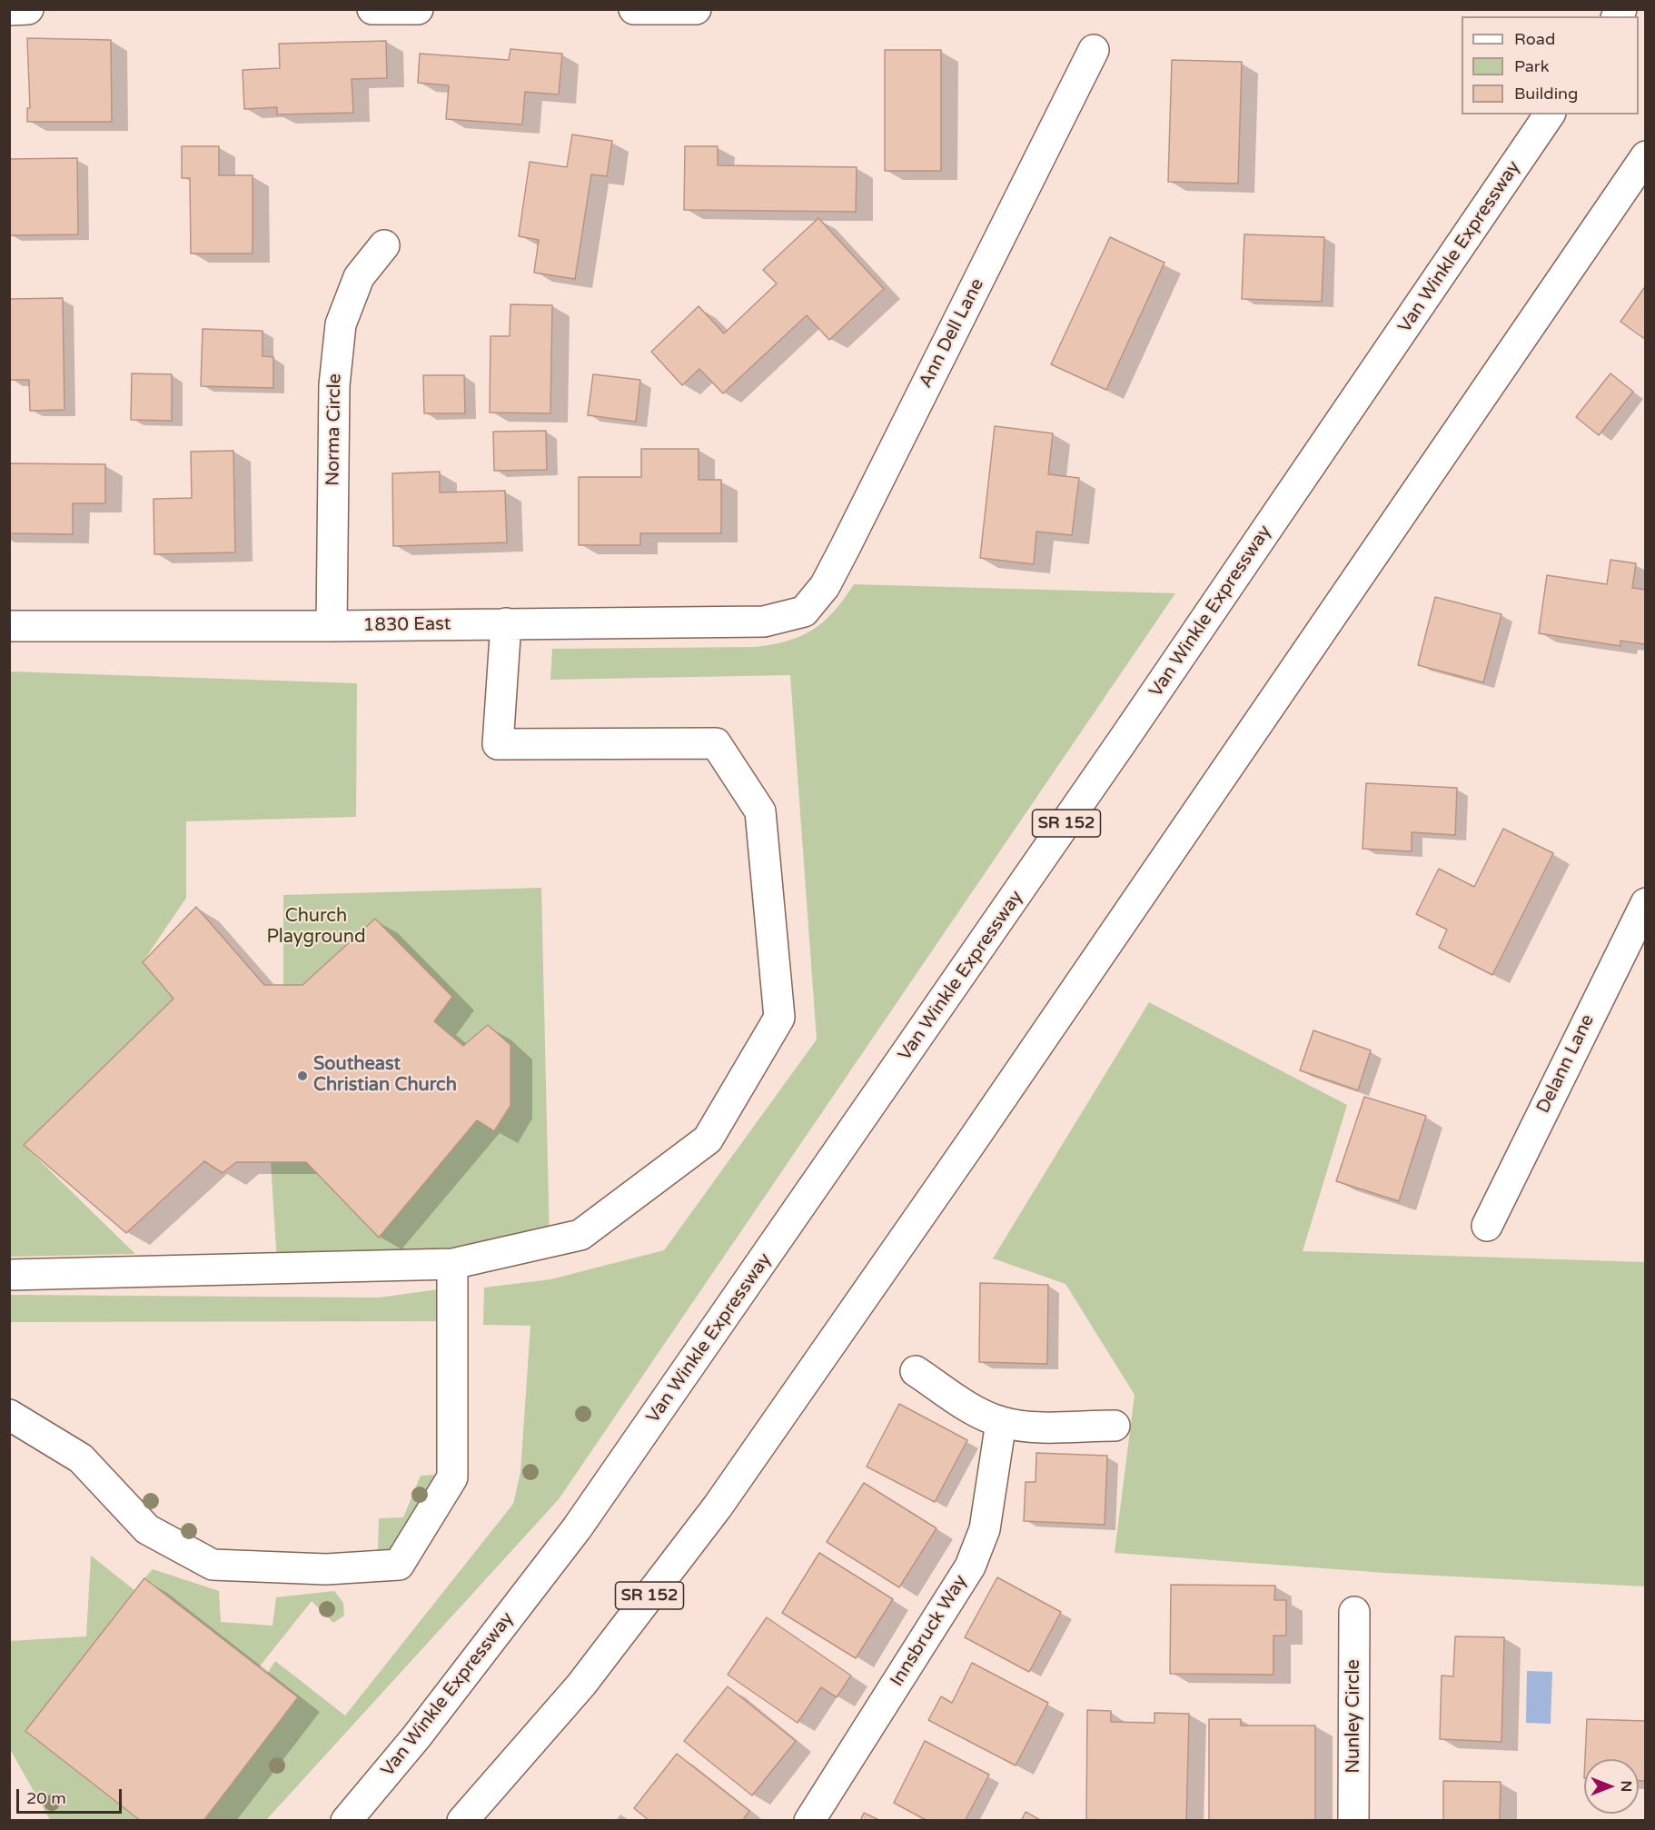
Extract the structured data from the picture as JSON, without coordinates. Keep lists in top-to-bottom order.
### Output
{
  "streets": {
    "main road": [
      "Van Winkle Expressway",
      "Ann Dell Lane",
      "Norma Circle",
      "1830 East",
      "SR 152",
      "Delann Lane",
      "Innsbruck Way",
      "Nunley Circle"
    ]
  },
  "crossings": [
    ["Ann Dell Lane", "1830 East"],
    ["Norma Circle", "1830 East"]
  ],
  "parks": ["Church Playground"],
  "places": ["Southeast Christian Church"],
  "legend": ["Road", "Park", "Building"],
  "scale_bar": "20 m",
  "north": "right"
}
